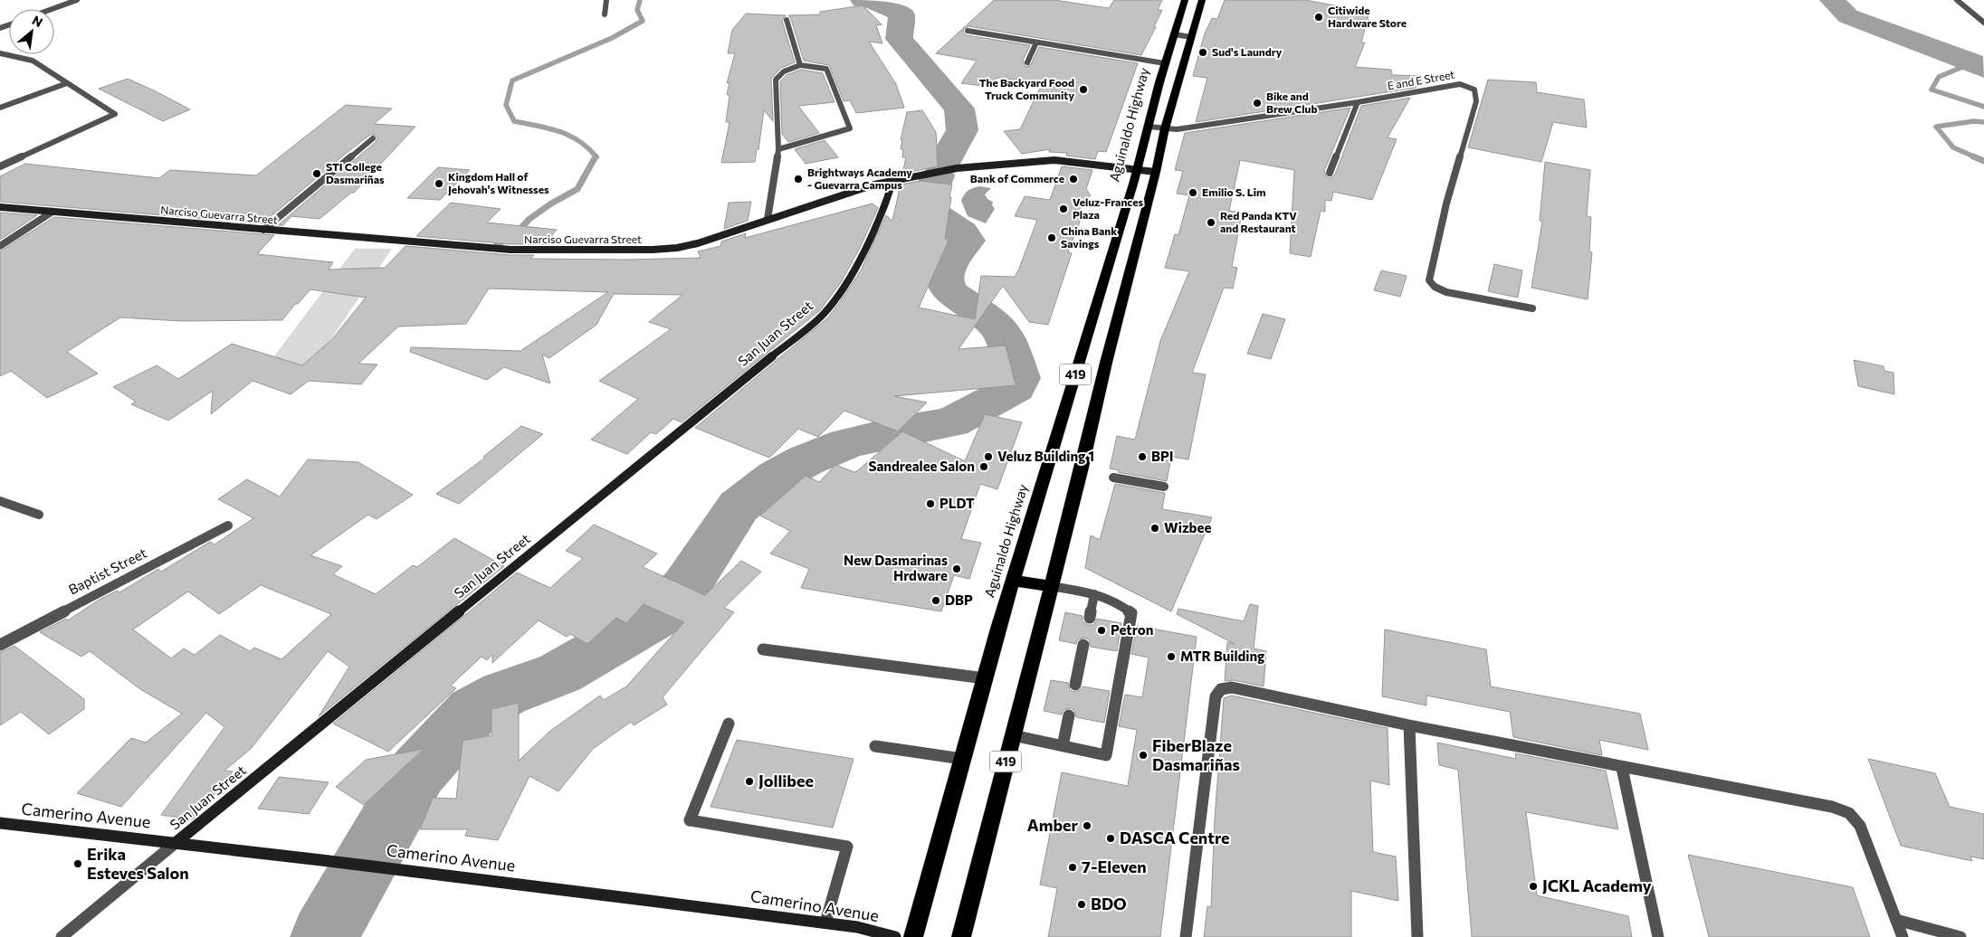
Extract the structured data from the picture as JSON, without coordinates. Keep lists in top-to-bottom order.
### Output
{
  "streets": {
    "highway": ["Aguinaldo Highway", "419"],
    "street": [
      "E and E Street",
      "Narciso Guevarra Street",
      "San Juan Street",
      "Baptist Street",
      "Camerino Avenue"
    ]
  },
  "crossings": [
    ["E and E Street", "Aguinaldo Highway"],
    ["E and E Street", "419"],
    ["Aguinaldo Highway", "Narciso Guevarra Street"],
    ["Narciso Guevarra Street", "San Juan Street"],
    ["Narciso Guevarra Street", "419"],
    ["San Juan Street", "Camerino Avenue"]
  ],
  "places": [
    "Citiwide Hardware Store",
    "Sud's Laundry",
    "The Backyard Food Truck Community",
    "Bike and Brew Club",
    "STI College Dasmariñas",
    "Brightways Academy - Guevarra Campus",
    "Bank of Commerce",
    "Kingdom Hall of Jehovah's Witnesses",
    "Emilio S. Lim",
    "Veluz-Frances Plaza",
    "Red Panda KTV and Restaurant",
    "China Bank Savings",
    "Veluz Building 1",
    "BPI",
    "Sandrealee Salon",
    "PLDT",
    "Wizbee",
    "New Dasmarinas Hrdware",
    "DBP",
    "Petron",
    "MTR Building",
    "FiberBlaze Dasmariñas",
    "Jollibee",
    "Amber",
    "DASCA Centre",
    "Erika Esteves Salon",
    "7-Eleven",
    "JCKL Academy",
    "BDO"
  ],
  "north": "top right"
}
